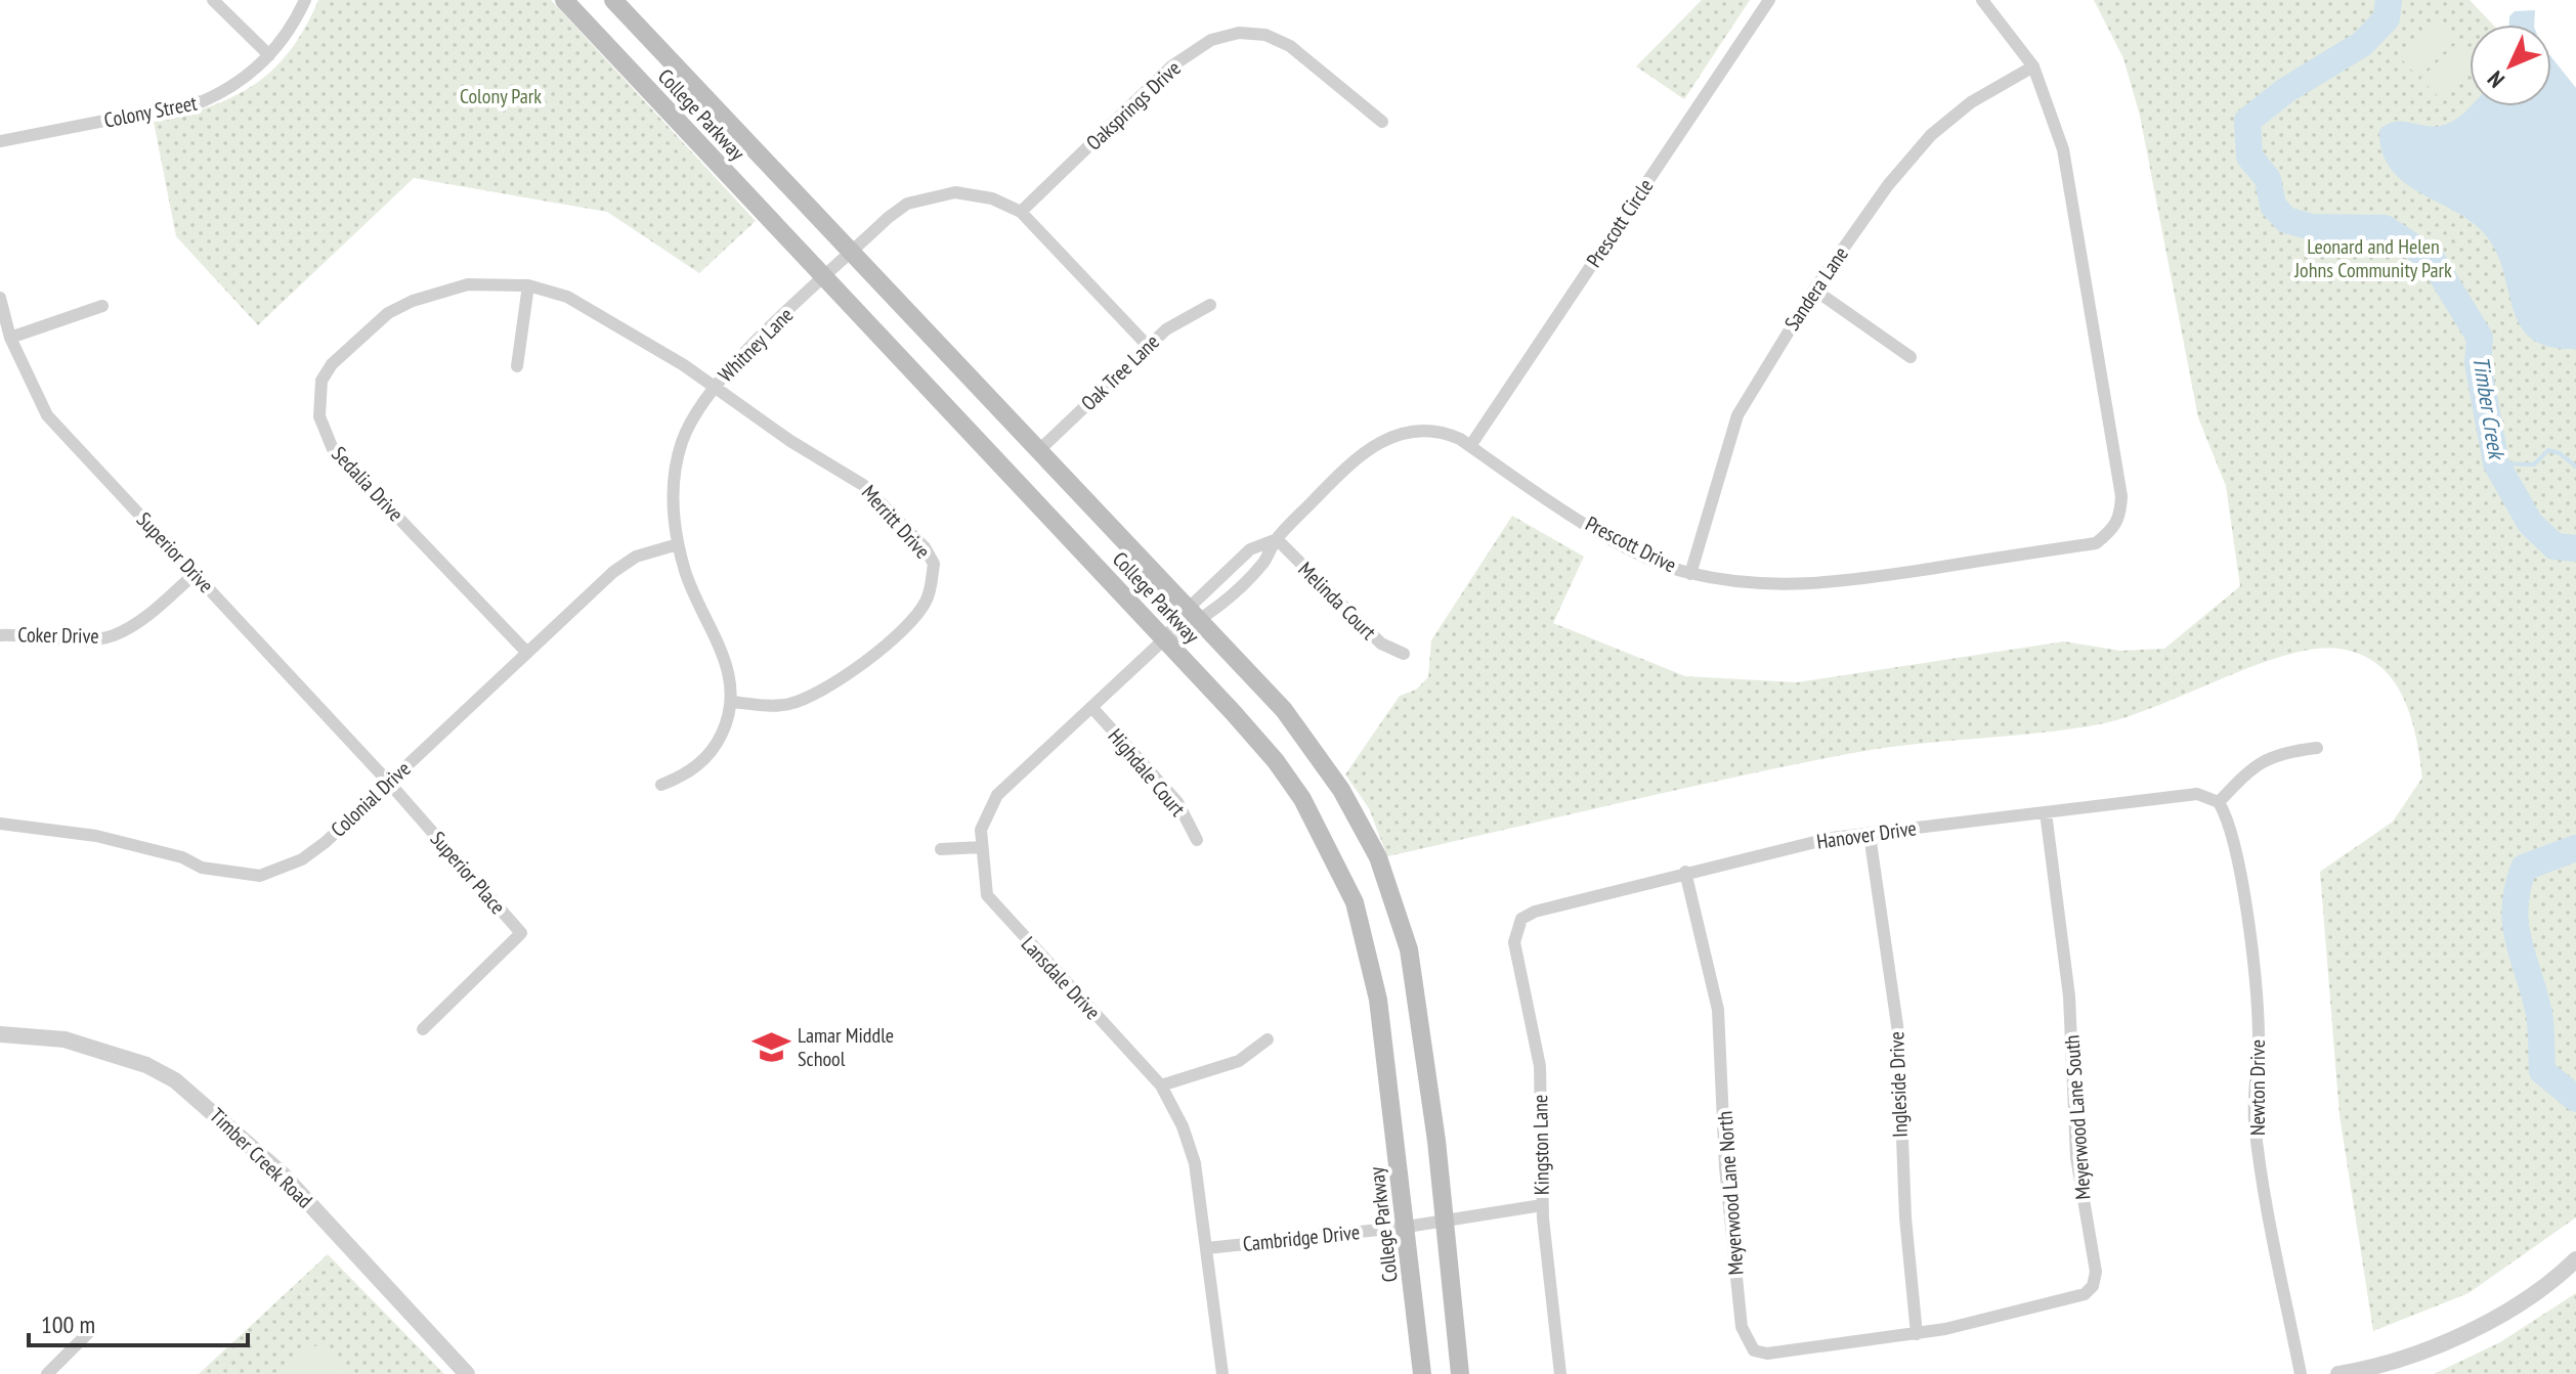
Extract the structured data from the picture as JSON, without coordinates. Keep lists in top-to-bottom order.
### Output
{
  "streets": {
    "main road": ["College Parkway"],
    "street": [
      "Oaksprings Drive",
      "Colony Street",
      "Prescott Circle",
      "Sandera Lane",
      "Whitney Lane",
      "Oak Tree Lane",
      "Sedalia Drive",
      "Merritt Drive",
      "Prescott Drive",
      "Superior Drive",
      "Melinda Court",
      "Coker Drive",
      "Highdale Court",
      "Colonial Drive",
      "Hanover Drive",
      "Superior Place",
      "Lansdale Drive",
      "Ingleside Drive",
      "Newton Drive",
      "Meyerwood Lane South",
      "Kingston Lane",
      "Timber Creek Road",
      "Meyerwood Lane North",
      "Cambridge Drive"
    ]
  },
  "crossings": [
    ["Oaksprings Drive", "Whitney Lane"],
    ["College Parkway", "Whitney Lane"],
    ["College Parkway", "Oak Tree Lane"],
    ["College Parkway", "Prescott Drive"],
    ["College Parkway", "Lansdale Drive"],
    ["College Parkway", "Cambridge Drive"],
    ["Prescott Circle", "Prescott Drive"],
    ["Sandera Lane", "Prescott Drive"],
    ["Whitney Lane", "Oak Tree Lane"],
    ["Whitney Lane", "Sedalia Drive"],
    ["Whitney Lane", "Merritt Drive"],
    ["Whitney Lane", "Colonial Drive"],
    ["Sedalia Drive", "Merritt Drive"],
    ["Sedalia Drive", "Colonial Drive"],
    ["Prescott Drive", "Melinda Court"],
    ["Prescott Drive", "Lansdale Drive"],
    ["Superior Drive", "Coker Drive"],
    ["Superior Drive", "Colonial Drive"],
    ["Superior Drive", "Superior Place"],
    ["Highdale Court", "Lansdale Drive"],
    ["Colonial Drive", "Superior Place"],
    ["Hanover Drive", "Ingleside Drive"],
    ["Hanover Drive", "Newton Drive"],
    ["Hanover Drive", "Meyerwood Lane South"],
    ["Hanover Drive", "Kingston Lane"],
    ["Hanover Drive", "Meyerwood Lane North"],
    ["Lansdale Drive", "Cambridge Drive"],
    ["Ingleside Drive", "Meyerwood Lane South"],
    ["Ingleside Drive", "Meyerwood Lane North"],
    ["Meyerwood Lane South", "Meyerwood Lane North"],
    ["Kingston Lane", "Cambridge Drive"]
  ],
  "water": ["Timber Creek"],
  "parks": ["Colony Park", "Leonard and Helen Johns Community Park"],
  "places": {
    "school or university": ["Lamar Middle School"]
  },
  "scale_bar": "100 m",
  "north": "bottom left"
}
